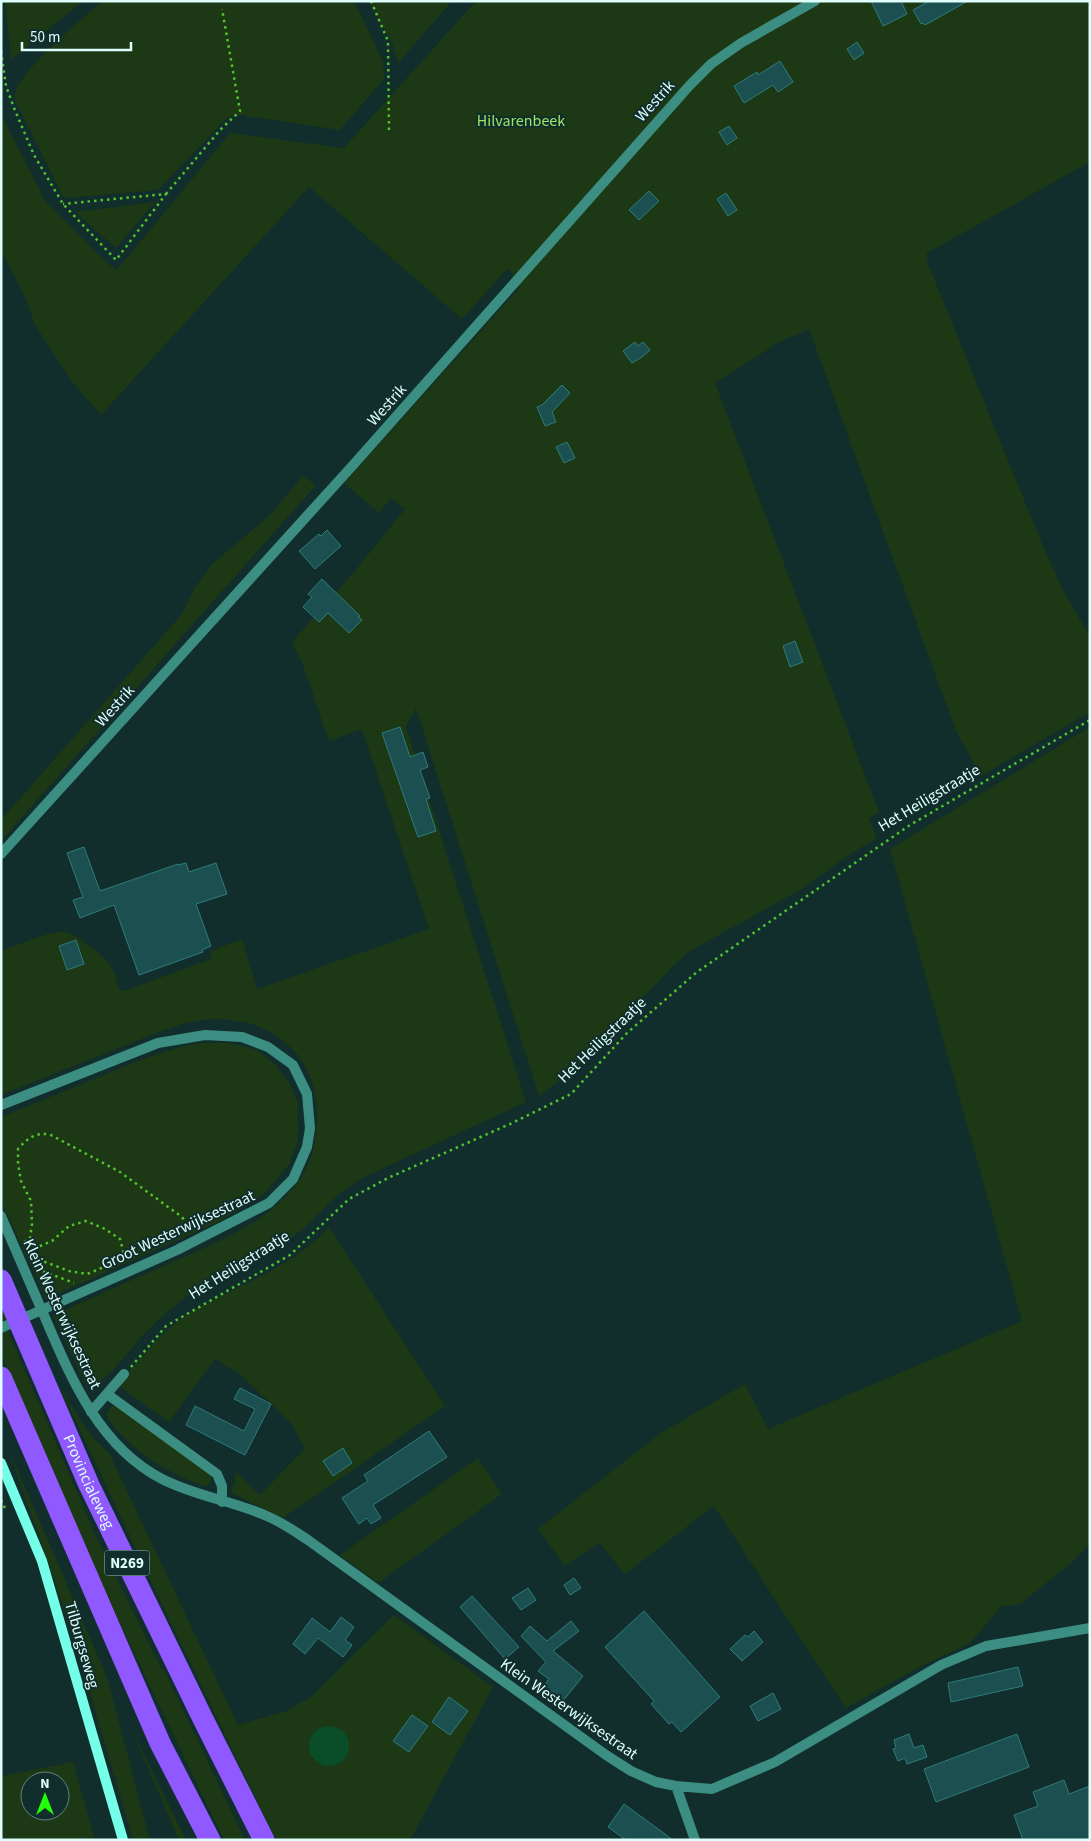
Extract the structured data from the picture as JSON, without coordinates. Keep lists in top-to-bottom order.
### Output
{
  "streets": {
    "highway": ["Provincialeweg", "N269"],
    "street": [
      "Westrik",
      "Groot Westerwijksestraat",
      "Klein Westerwijksestraat",
      "Tilburgseweg"
    ],
    "path": ["Het Heiligstraatje"]
  },
  "parks": ["Hilvarenbeek"],
  "scale_bar": "50 m",
  "north": "top"
}
